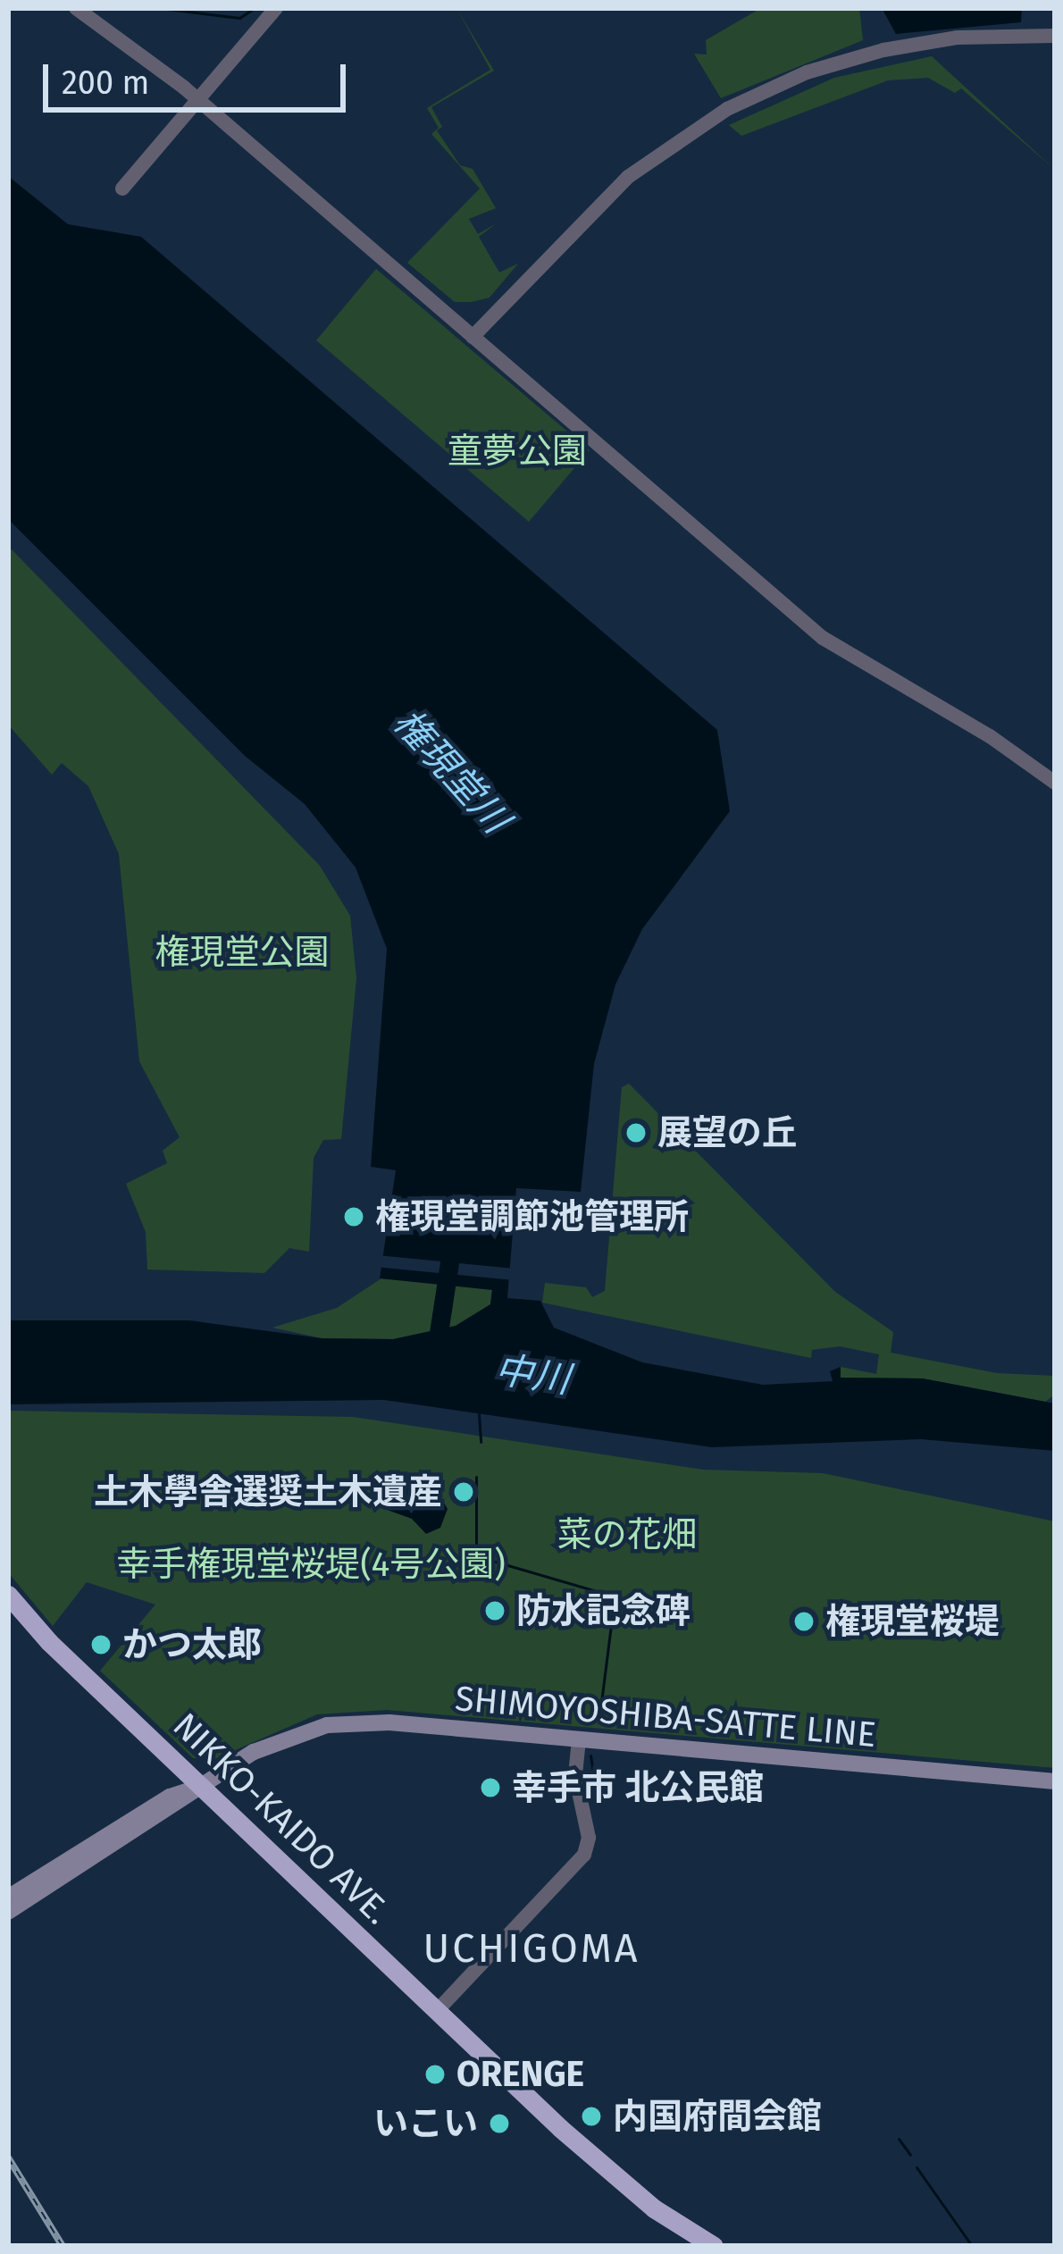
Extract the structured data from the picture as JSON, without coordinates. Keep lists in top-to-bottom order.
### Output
{
  "streets": {
    "highway": ["NIKKO-KAIDO AVE."],
    "main road": ["SHIMOYOSHIBA-SATTE LINE"]
  },
  "crossings": [
    ["SHIMOYOSHIBA-SATTE LINE", "NIKKO-KAIDO AVE."]
  ],
  "districts": ["UCHIGOMA"],
  "water": ["権現堂川", "中川"],
  "parks": [
    "童夢公園",
    "権現堂公園",
    "菜の花畑",
    "幸手権現堂桜堤(4号公園)"
  ],
  "places": [
    "展望の丘",
    "権現堂調節池管理所",
    "土木學舎選奨土木遺産",
    "防水記念碑",
    "権現堂桜堤",
    "かつ太郎",
    "幸手市 北公民館",
    "ORENGE",
    "内国府間会館",
    "いこい"
  ],
  "scale_bar": "200 m"
}
